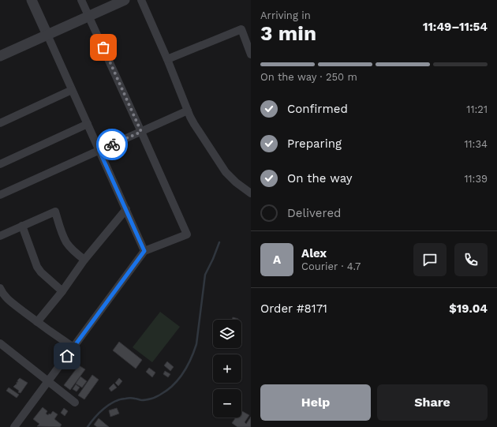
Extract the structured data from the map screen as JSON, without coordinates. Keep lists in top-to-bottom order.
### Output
{
  "page": {
    "heading": ["3 min", "Arriving in", "11:49–11:54"],
    "panel": [
      "Alex",
      "Courier · 4.7",
      "Order #8171",
      "$19.04"
    ],
    "bar": "On the way · 250 m",
    "list": [
      ["Confirmed", "11:21"],
      ["Preparing", "11:34"],
      ["On the way", "11:39"],
      "Delivered"
    ],
    "round": "A",
    "map_buttons": ["+", "−"],
    "buttons": ["Help", "Share"]
  }
}
